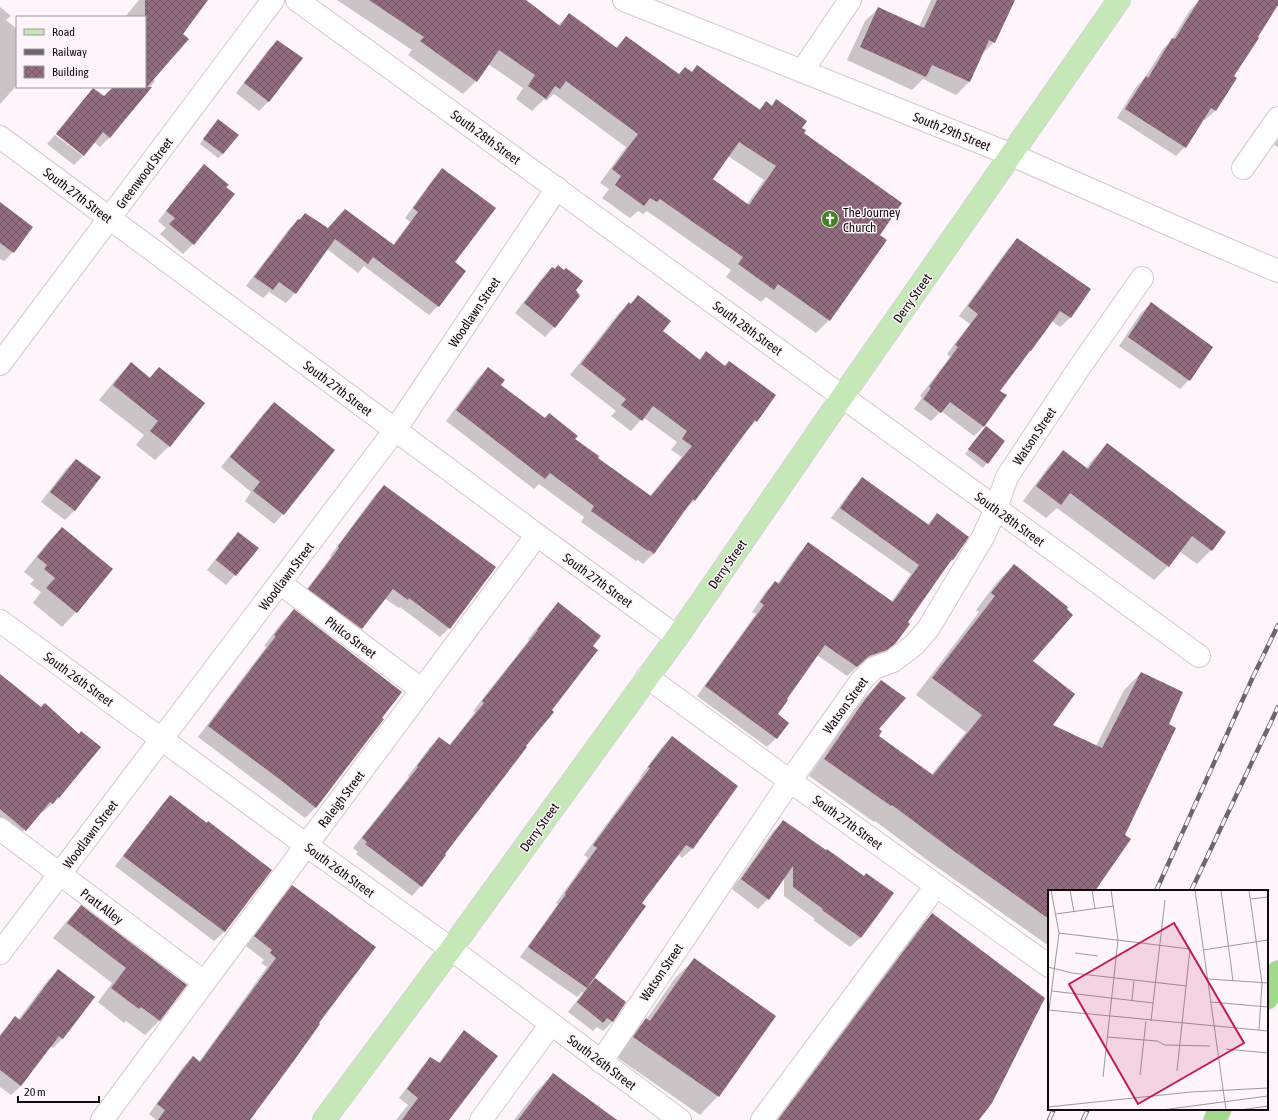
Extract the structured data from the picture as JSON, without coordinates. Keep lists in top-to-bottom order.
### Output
{
  "streets": {
    "main road": ["Derry Street"],
    "street": [
      "South 29th Street",
      "South 28th Street",
      "Greenwood Street",
      "South 27th Street",
      "Woodlawn Street",
      "Watson Street",
      "Philco Street",
      "South 26th Street",
      "Raleigh Street",
      "Pratt Alley"
    ]
  },
  "crossings": [
    ["South 29th Street", "Derry Street"],
    ["South 28th Street", "Derry Street"],
    ["South 28th Street", "Woodlawn Street"],
    ["South 28th Street", "Watson Street"],
    ["Greenwood Street", "South 27th Street"],
    ["South 27th Street", "Derry Street"],
    ["South 27th Street", "Woodlawn Street"],
    ["South 27th Street", "Watson Street"],
    ["South 27th Street", "Raleigh Street"],
    ["Derry Street", "South 26th Street"],
    ["Woodlawn Street", "Philco Street"],
    ["Woodlawn Street", "South 26th Street"],
    ["Woodlawn Street", "Pratt Alley"],
    ["Watson Street", "South 26th Street"],
    ["Philco Street", "Raleigh Street"],
    ["South 26th Street", "Raleigh Street"],
    ["Raleigh Street", "Pratt Alley"]
  ],
  "places": {
    "church": ["The Journey Church"]
  },
  "legend": ["Road", "Railway", "Building"],
  "scale_bar": "20 m"
}
